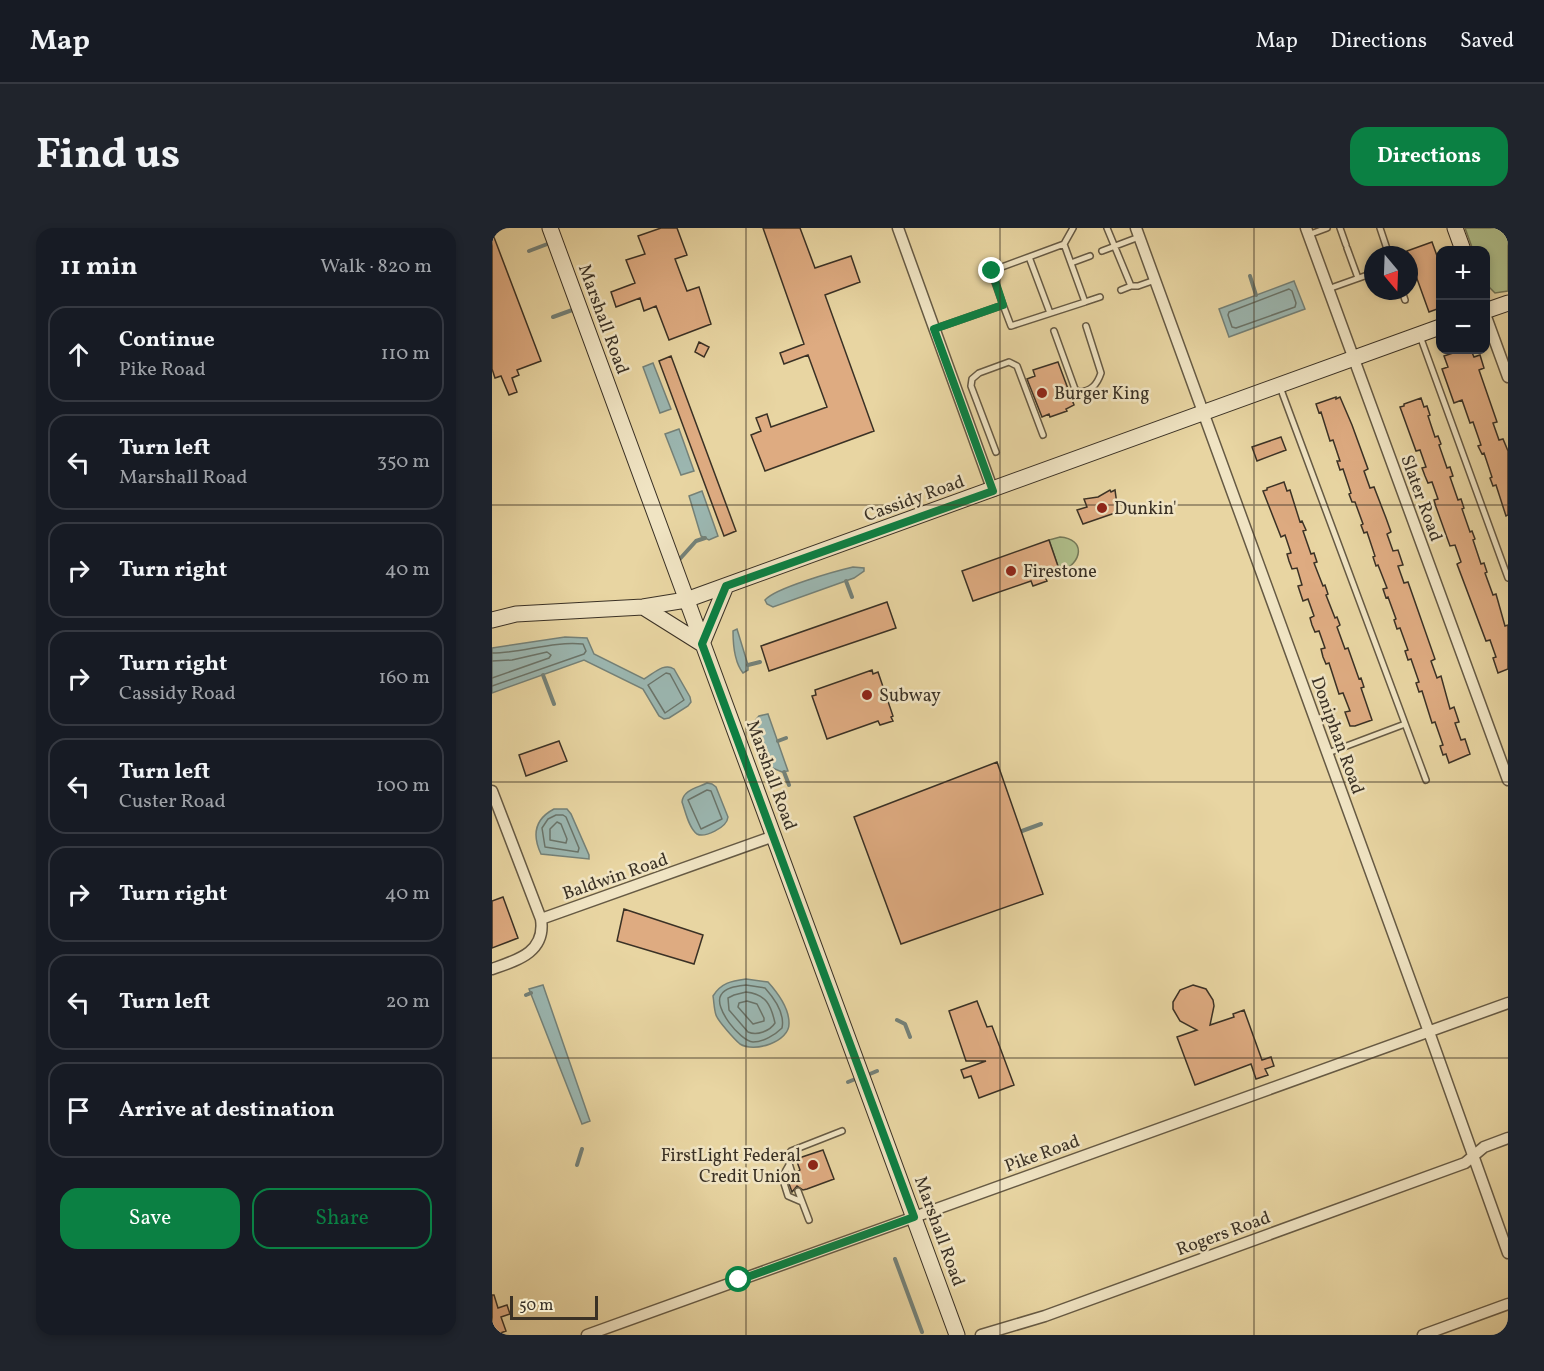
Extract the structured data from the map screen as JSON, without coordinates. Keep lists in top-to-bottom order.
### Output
{
  "streets": {
    "street": [
      "Marshall Road",
      "Cassidy Road",
      "Slater Road",
      "Doniphan Road",
      "Baldwin Road",
      "Pike Road",
      "Rogers Road"
    ]
  },
  "crossings": [
    ["Marshall Road", "Cassidy Road"],
    ["Marshall Road", "Baldwin Road"],
    ["Marshall Road", "Pike Road"],
    ["Cassidy Road", "Slater Road"],
    ["Cassidy Road", "Doniphan Road"],
    ["Doniphan Road", "Pike Road"],
    ["Doniphan Road", "Rogers Road"]
  ],
  "places": [
    "Burger King",
    "Dunkin'",
    "Firestone",
    "Subway",
    "FirstLight Federal Credit Union"
  ],
  "scale_bar": "50 m",
  "north": "bottom",
  "page": {
    "header": "Map",
    "nav": ["Map", "Directions", "Saved"],
    "title": "Find us",
    "buttons": [
      "Directions",
      ["Save", "Share"]
    ],
    "heading": ["11 min", "Walk · 820 m"],
    "map_buttons": ["+", "−"],
    "list": [
      ["Continue", "Pike Road", "110 m"],
      ["Turn left", "Marshall Road", "350 m"],
      ["Turn right", "40 m"],
      ["Turn right", "Cassidy Road", "160 m"],
      ["Turn left", "Custer Road", "100 m"],
      ["Turn right", "40 m"],
      ["Turn left", "20 m"],
      "Arrive at destination"
    ],
    "scale": "50 m"
  }
}
